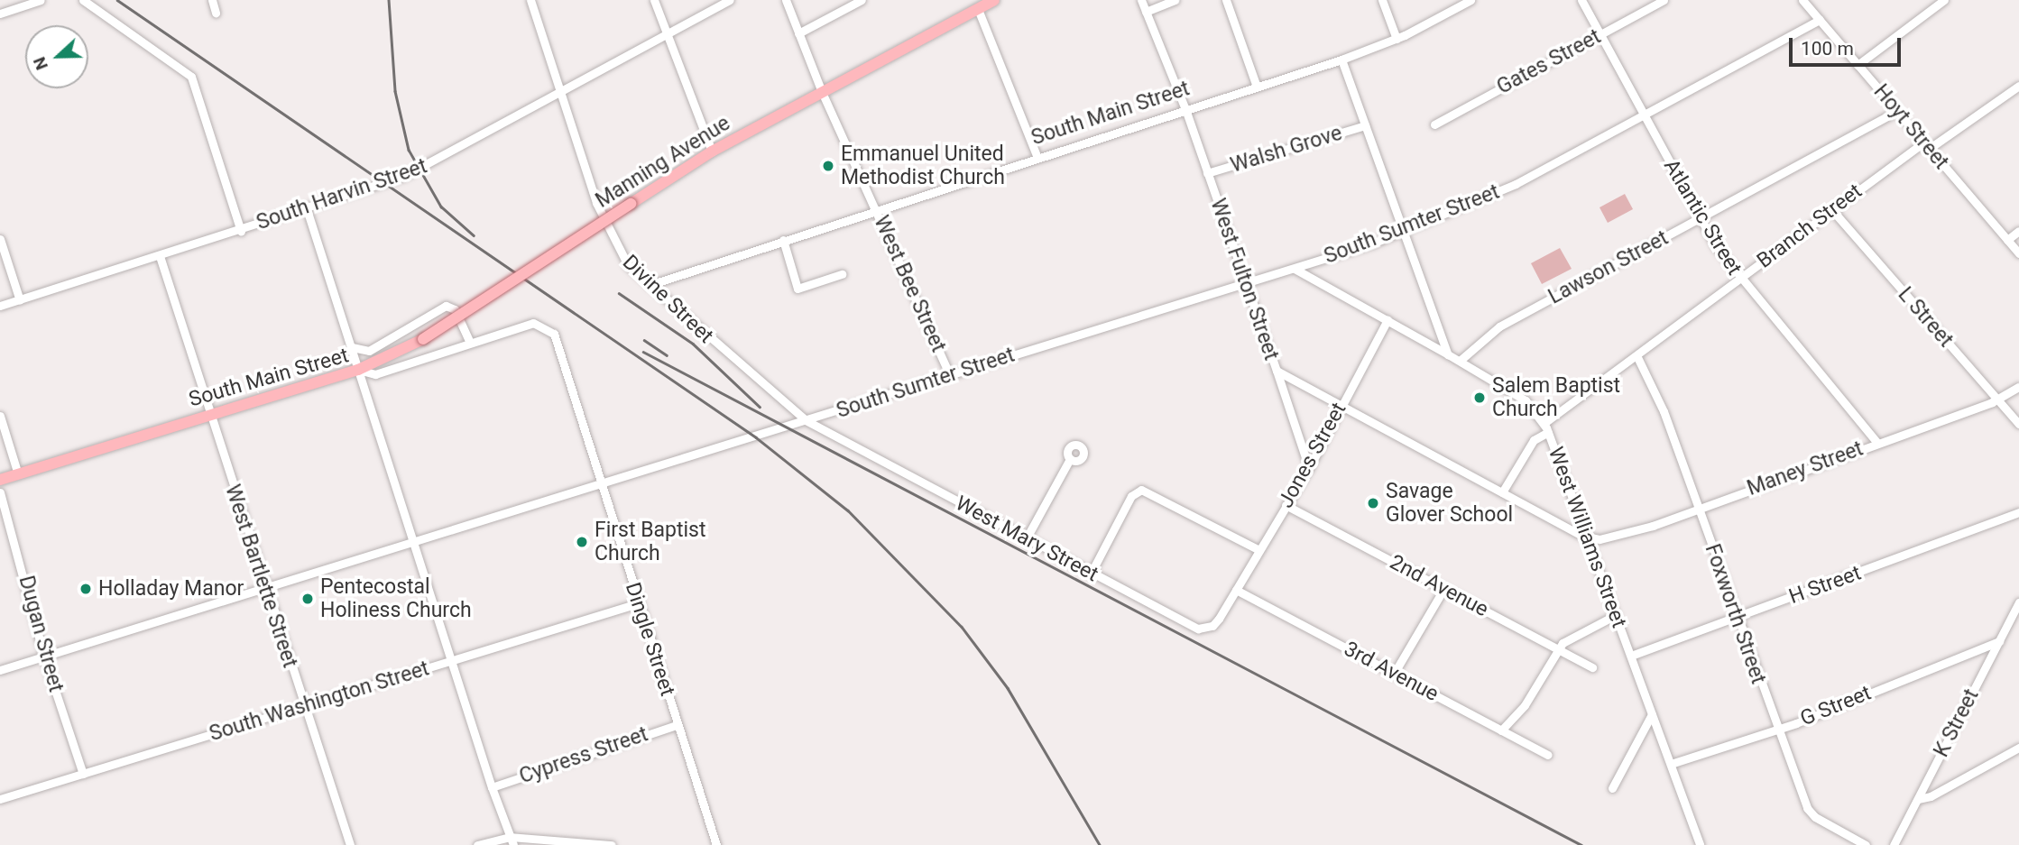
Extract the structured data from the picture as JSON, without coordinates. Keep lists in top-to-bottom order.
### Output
{
  "streets": {
    "main road": ["South Main Street", "Manning Avenue"],
    "street": [
      "Gates Street",
      "Hoyt Street",
      "Walsh Grove",
      "South Harvin Street",
      "Atlantic Street",
      "South Sumter Street",
      "Branch Street",
      "Lawson Street",
      "West Fulton Street",
      "West Bee Street",
      "Divine Street",
      "L Street",
      "Jones Street",
      "Maney Street",
      "West Williams Street",
      "West Mary Street",
      "West Bartlette Street",
      "H Street",
      "2nd Avenue",
      "Foxworth Street",
      "Dugan Street",
      "Dingle Street",
      "3rd Avenue",
      "South Washington Street",
      "G Street",
      "K Street",
      "Cypress Street"
    ]
  },
  "crossings": [
    ["Gates Street", "Atlantic Street"],
    ["South Main Street", "Manning Avenue"],
    ["South Main Street", "West Fulton Street"],
    ["South Main Street", "West Bee Street"],
    ["South Main Street", "Divine Street"],
    ["South Main Street", "West Bartlette Street"],
    ["South Main Street", "Dingle Street"],
    ["Hoyt Street", "South Sumter Street"],
    ["Hoyt Street", "Branch Street"],
    ["Hoyt Street", "Lawson Street"],
    ["Walsh Grove", "West Fulton Street"],
    ["Manning Avenue", "West Bee Street"],
    ["South Harvin Street", "Divine Street"],
    ["South Harvin Street", "West Bartlette Street"],
    ["Atlantic Street", "South Sumter Street"],
    ["Atlantic Street", "Branch Street"],
    ["Atlantic Street", "Lawson Street"],
    ["Atlantic Street", "Maney Street"],
    ["South Sumter Street", "West Fulton Street"],
    ["South Sumter Street", "West Bee Street"],
    ["South Sumter Street", "Divine Street"],
    ["South Sumter Street", "West Williams Street"],
    ["South Sumter Street", "West Mary Street"],
    ["South Sumter Street", "West Bartlette Street"],
    ["South Sumter Street", "Dugan Street"],
    ["South Sumter Street", "Dingle Street"],
    ["Branch Street", "L Street"],
    ["Branch Street", "West Williams Street"],
    ["Branch Street", "Foxworth Street"],
    ["Lawson Street", "West Williams Street"],
    ["West Fulton Street", "Jones Street"],
    ["West Fulton Street", "Maney Street"],
    ["West Fulton Street", "West Williams Street"],
    ["Divine Street", "West Mary Street"],
    ["L Street", "Maney Street"],
    ["Jones Street", "West Williams Street"],
    ["Jones Street", "West Mary Street"],
    ["Jones Street", "2nd Avenue"],
    ["Jones Street", "3rd Avenue"],
    ["Maney Street", "West Williams Street"],
    ["Maney Street", "Foxworth Street"],
    ["West Williams Street", "H Street"],
    ["West Williams Street", "G Street"],
    ["West Mary Street", "3rd Avenue"],
    ["West Bartlette Street", "South Washington Street"],
    ["H Street", "Foxworth Street"],
    ["Foxworth Street", "G Street"],
    ["Dugan Street", "South Washington Street"],
    ["Dingle Street", "South Washington Street"],
    ["Dingle Street", "Cypress Street"],
    ["G Street", "K Street"]
  ],
  "places": [
    "Emmanuel United Methodist Church",
    "Salem Baptist Church",
    "Savage Glover School",
    "First Baptist Church",
    "Holladay Manor",
    "Pentecostal Holiness Church"
  ],
  "scale_bar": "100 m",
  "north": "left"
}
